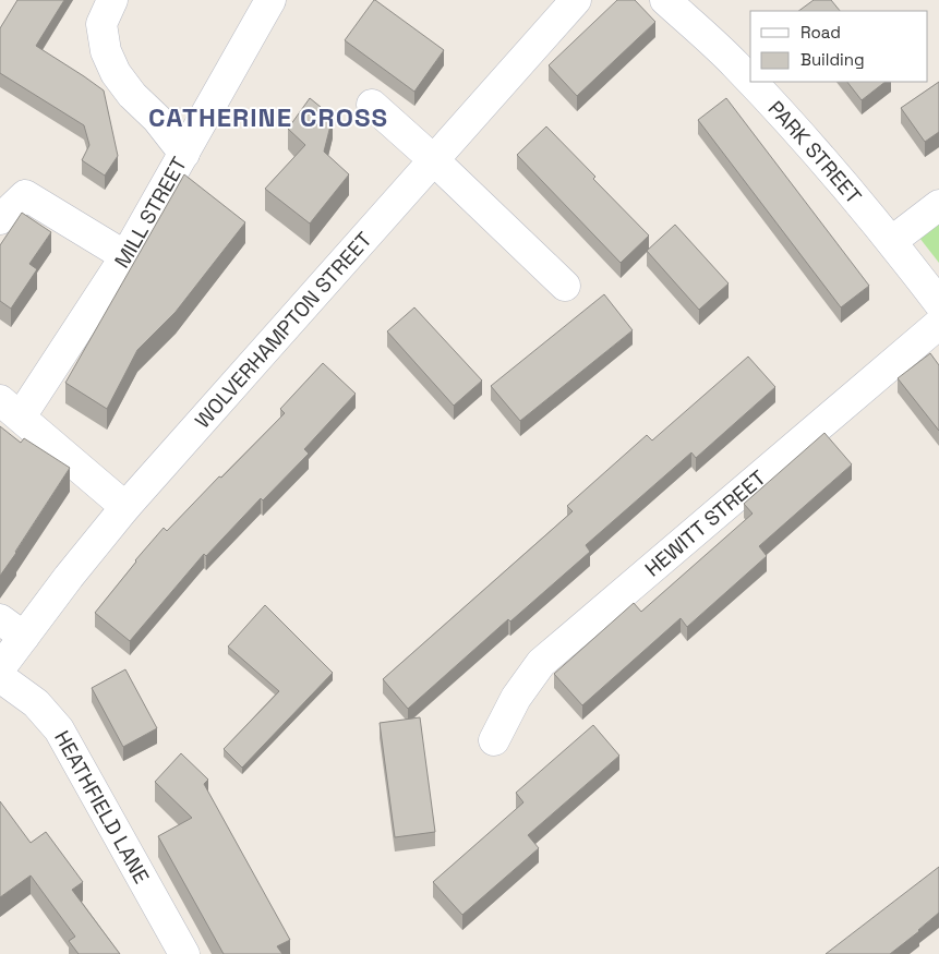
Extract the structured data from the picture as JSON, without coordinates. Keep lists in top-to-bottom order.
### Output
{
  "streets": {
    "street": [
      "PARK STREET",
      "MILL STREET",
      "WOLVERHAMPTON STREET",
      "HEWITT STREET",
      "HEATHFIELD LANE"
    ]
  },
  "districts": ["CATHERINE CROSS"],
  "legend": ["Road", "Building"]
}
